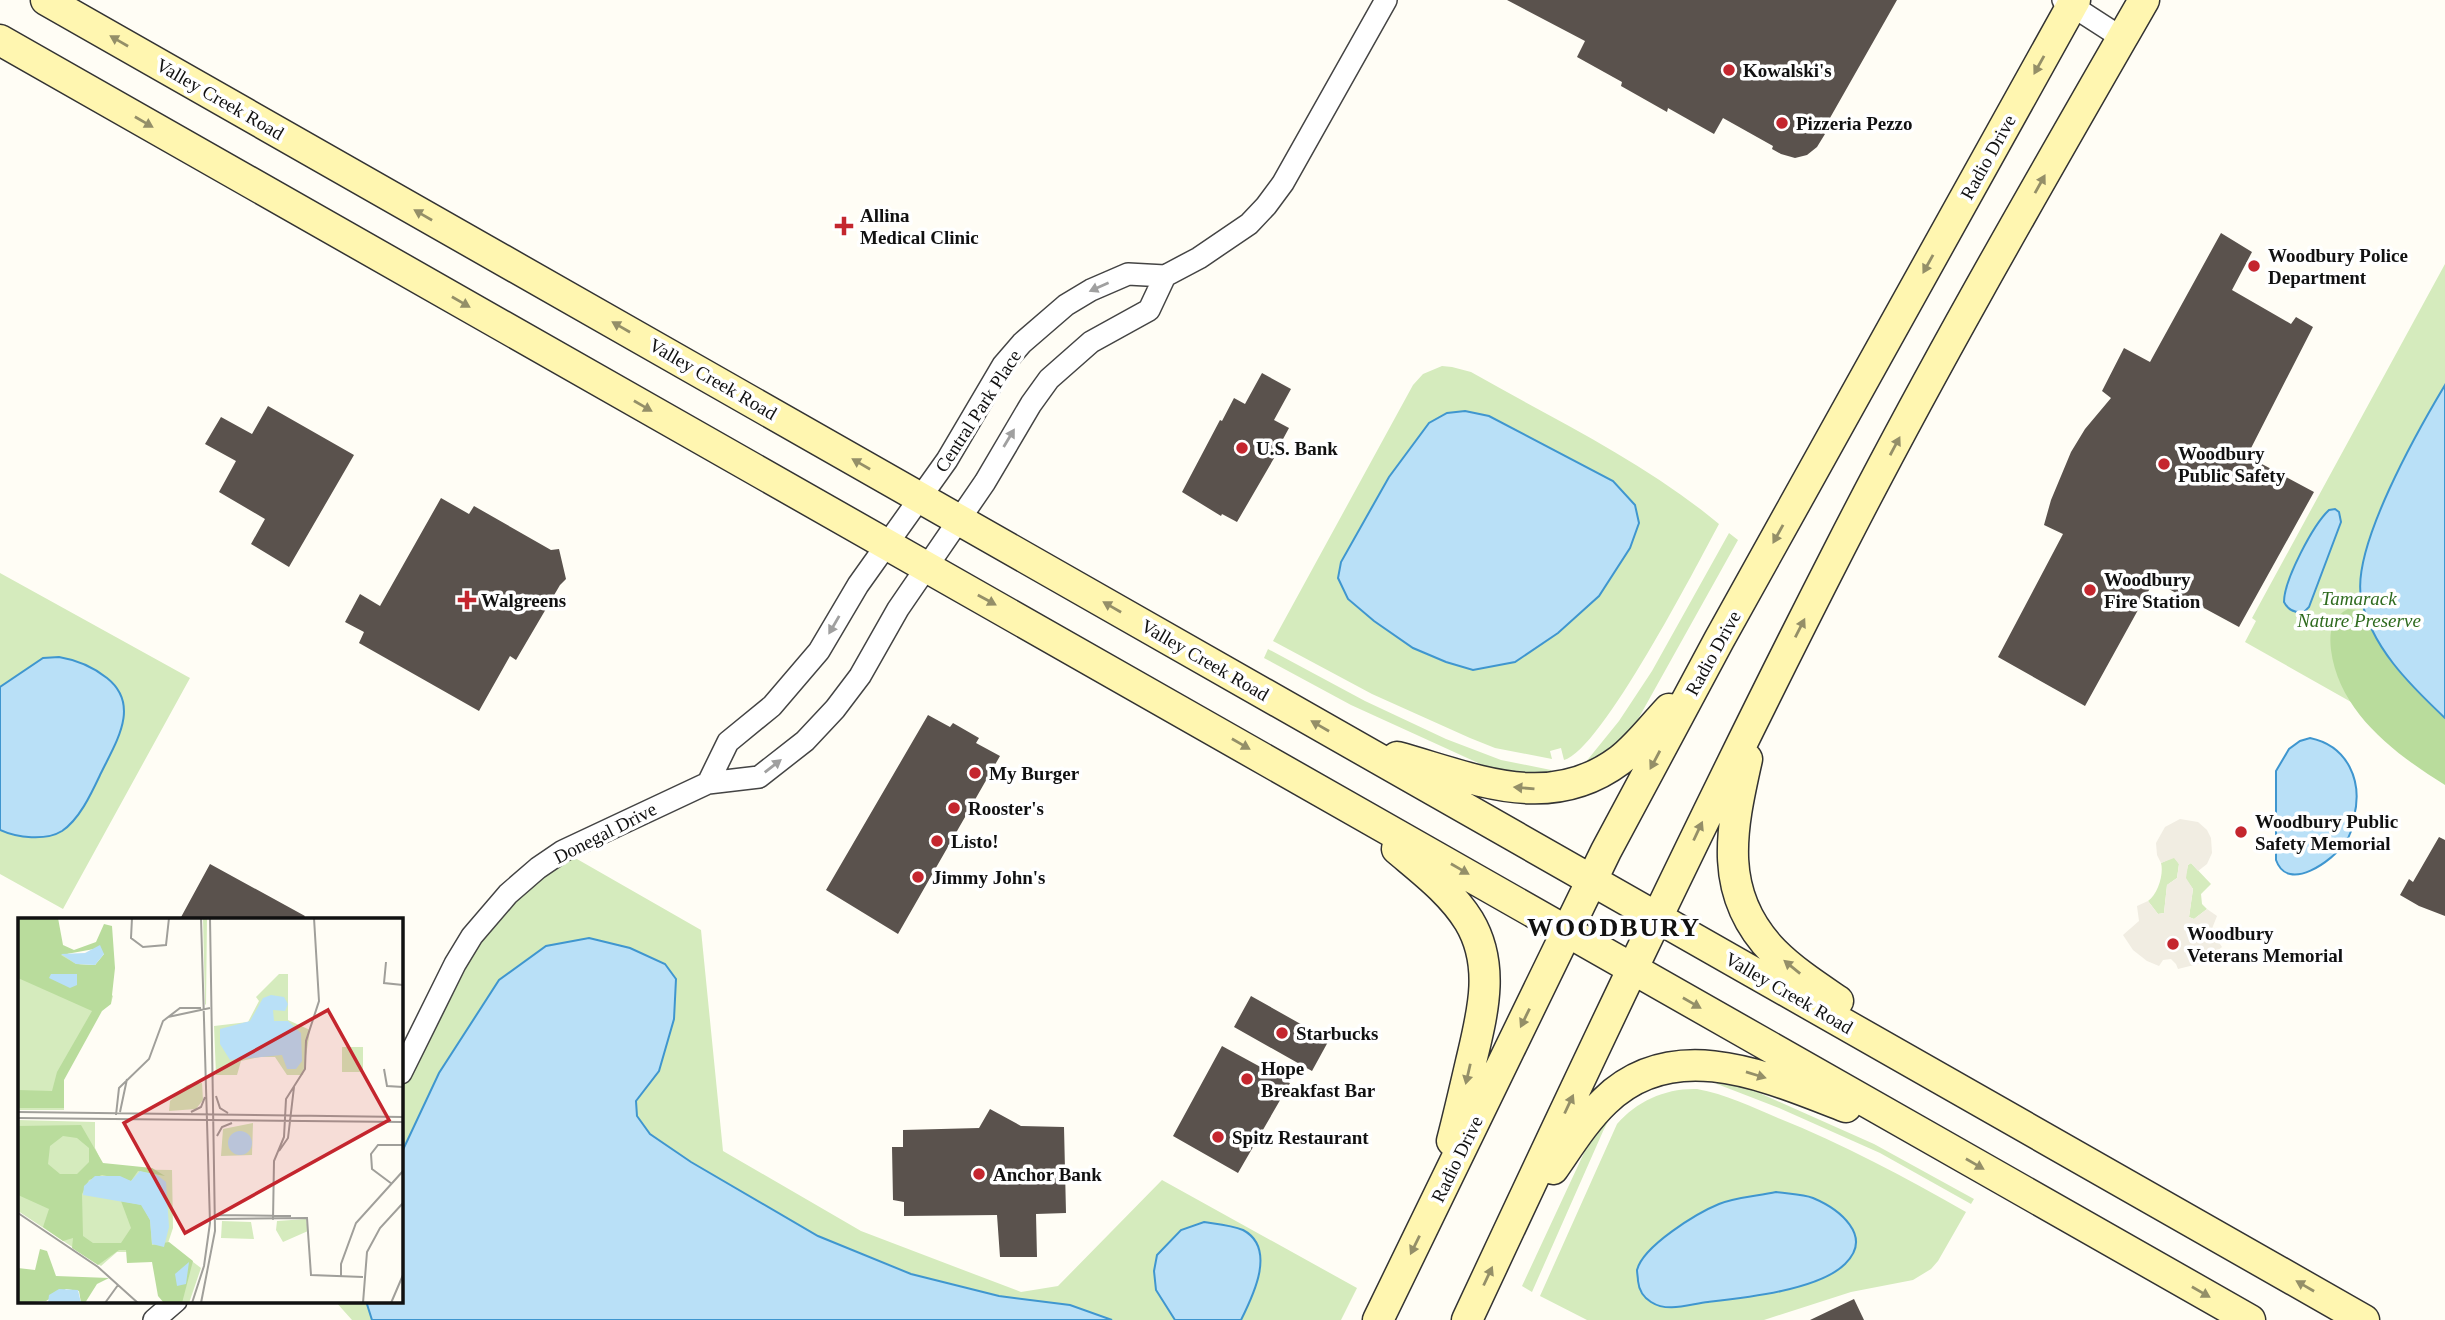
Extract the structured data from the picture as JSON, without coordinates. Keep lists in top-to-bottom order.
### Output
{
  "streets": {
    "main road": ["Valley Creek Road", "Radio Drive"],
    "street": ["Central Park Place", "Donegal Drive"]
  },
  "crossings": [
    ["Valley Creek Road", "Radio Drive"],
    ["Valley Creek Road", "Central Park Place"]
  ],
  "districts": ["WOODBURY"],
  "parks": ["Tamarack Nature Preserve"],
  "places": {
    "other": [
      "Kowalski's",
      "Pizzeria Pezzo",
      "Woodbury Police Department",
      "U.S. Bank",
      "Woodbury Public Safety",
      "Woodbury Fire Station",
      "My Burger",
      "Rooster's",
      "Woodbury Public Safety Memorial",
      "Listo!",
      "Jimmy John's",
      "Woodbury Veterans Memorial",
      "Starbucks",
      "Hope Breakfast Bar",
      "Spitz Restaurant",
      "Anchor Bank"
    ],
    "health": ["Allina Medical Clinic", "Walgreens"]
  }
}
